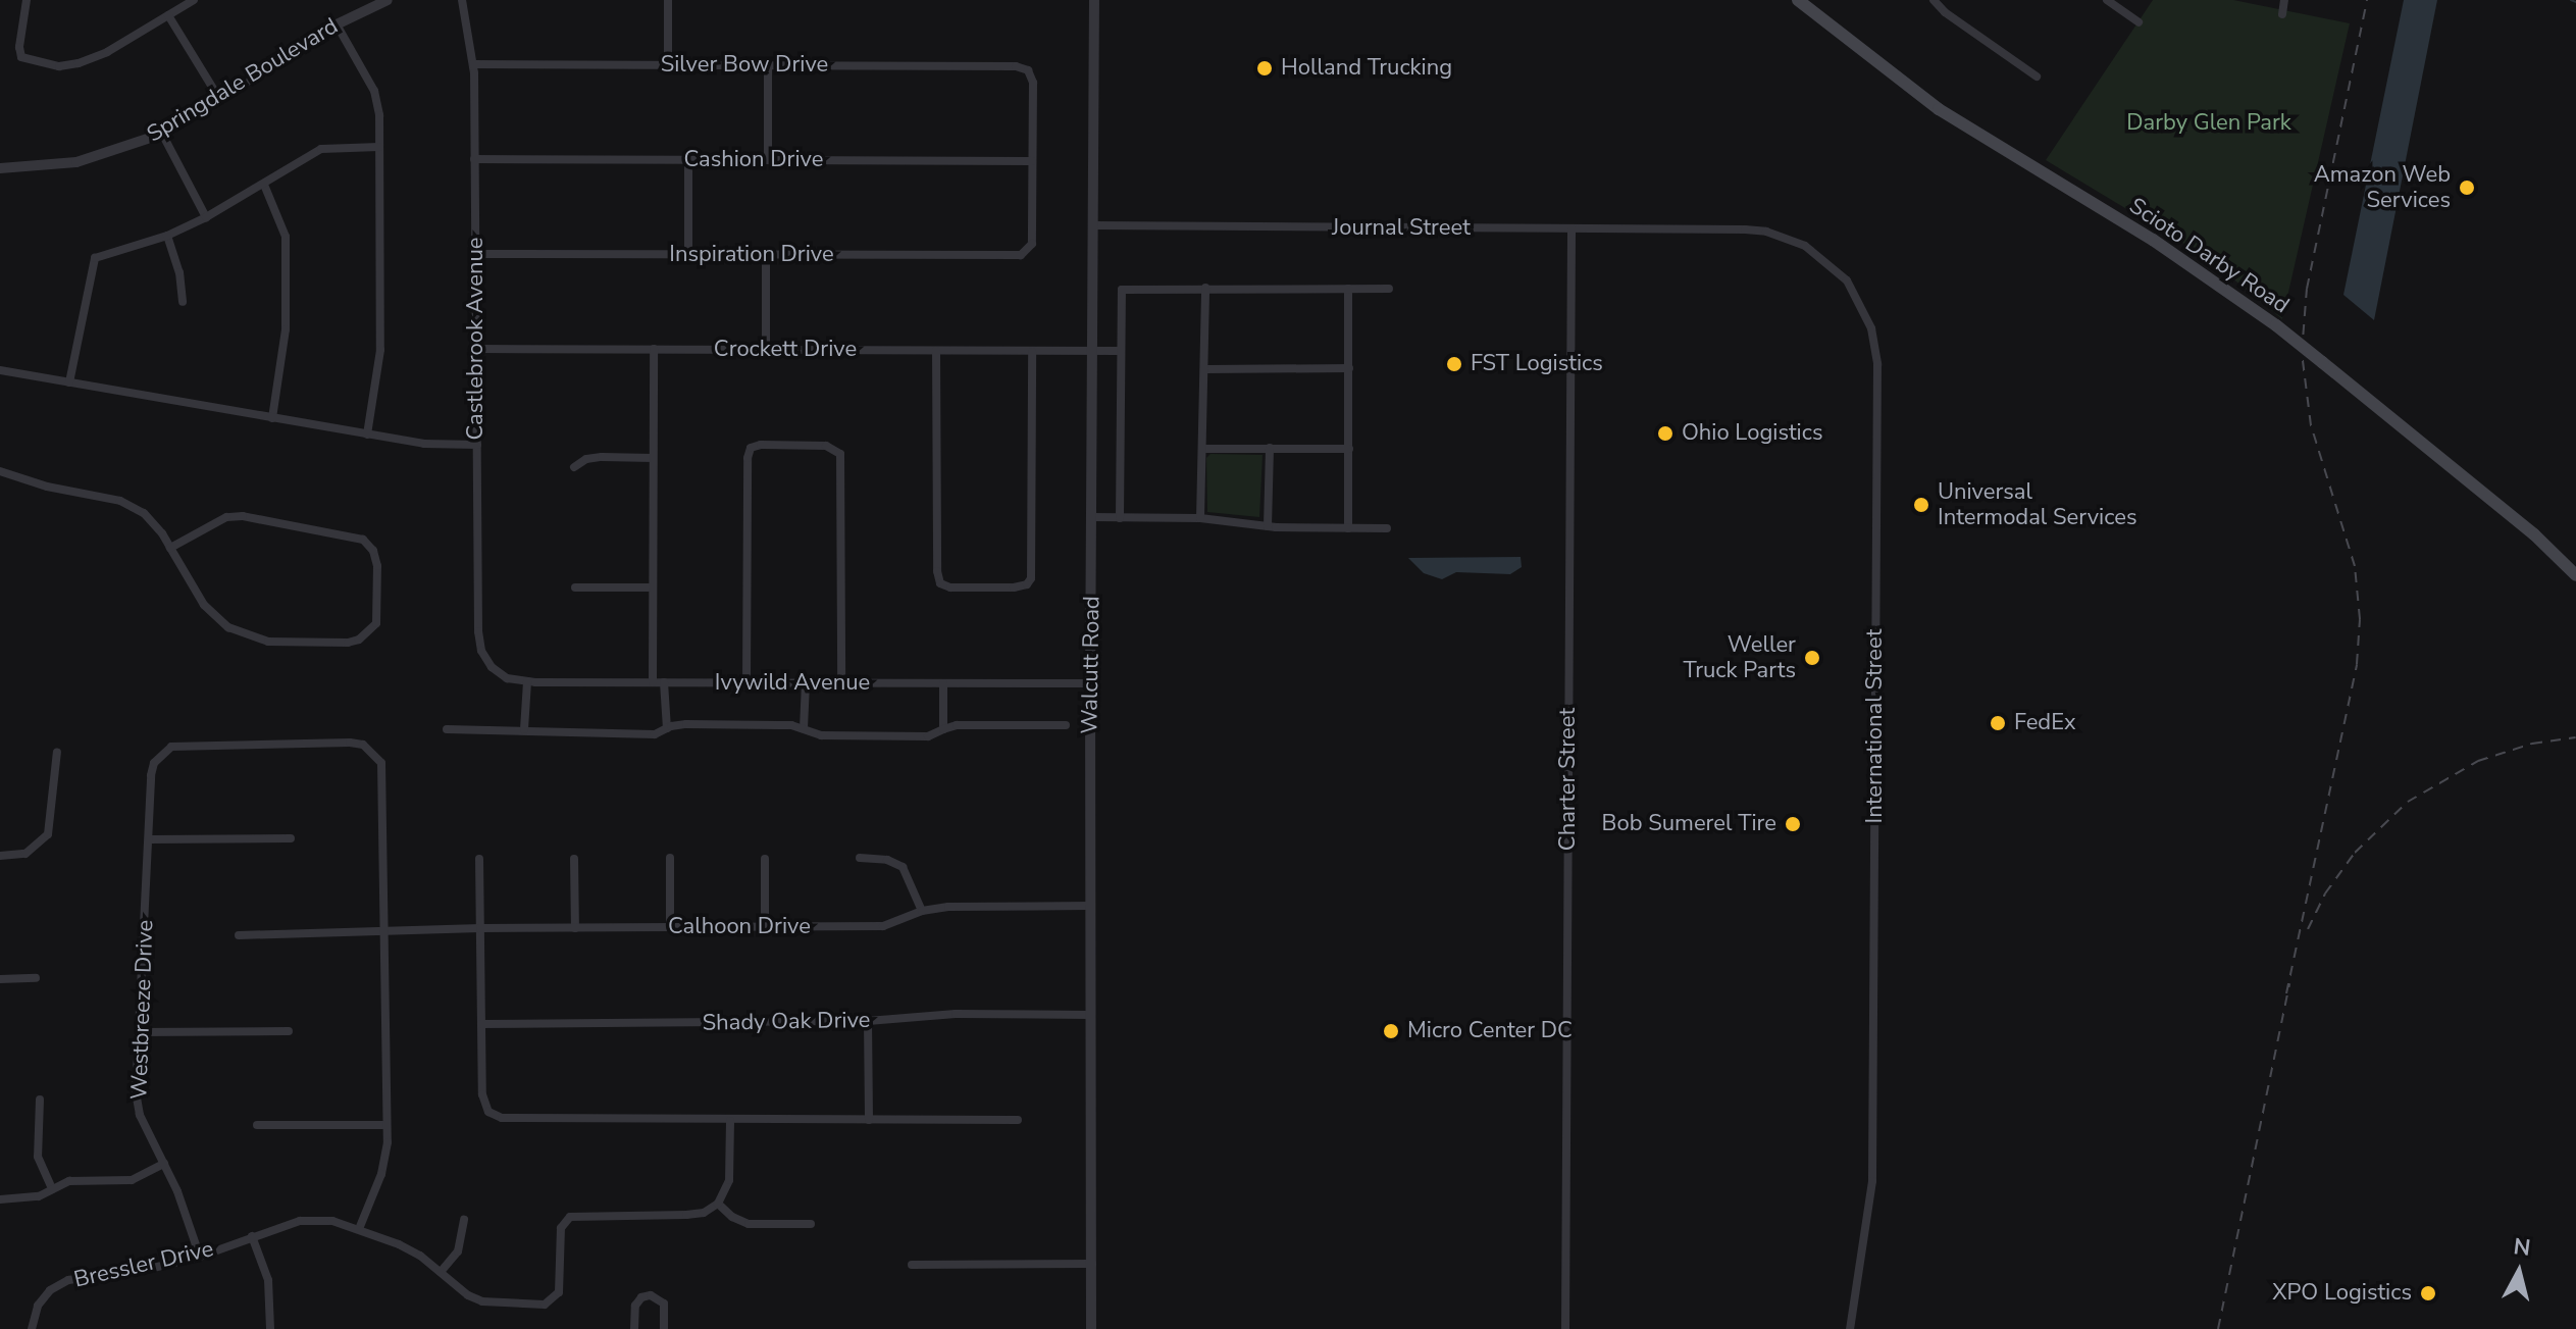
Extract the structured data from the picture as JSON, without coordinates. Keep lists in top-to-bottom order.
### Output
{
  "streets": {
    "main road": ["Scioto Darby Road"],
    "street": [
      "Silver Bow Drive",
      "Springdale Boulevard",
      "Cashion Drive",
      "Journal Street",
      "Inspiration Drive",
      "Castlebrook Avenue",
      "Crockett Drive",
      "Walcutt Road",
      "Ivywild Avenue",
      "International Street",
      "Charter Street",
      "Calhoon Drive",
      "Westbreeze Drive",
      "Shady Oak Drive",
      "Bressler Drive"
    ]
  },
  "crossings": [
    ["Silver Bow Drive", "Cashion Drive"],
    ["Silver Bow Drive", "Inspiration Drive"],
    ["Silver Bow Drive", "Castlebrook Avenue"],
    ["Cashion Drive", "Inspiration Drive"],
    ["Cashion Drive", "Castlebrook Avenue"],
    ["Journal Street", "Walcutt Road"],
    ["Journal Street", "International Street"],
    ["Journal Street", "Charter Street"],
    ["Inspiration Drive", "Castlebrook Avenue"],
    ["Castlebrook Avenue", "Crockett Drive"],
    ["Castlebrook Avenue", "Ivywild Avenue"],
    ["Crockett Drive", "Walcutt Road"],
    ["Walcutt Road", "Ivywild Avenue"],
    ["Walcutt Road", "Calhoon Drive"],
    ["Walcutt Road", "Shady Oak Drive"],
    ["Calhoon Drive", "Westbreeze Drive"],
    ["Westbreeze Drive", "Bressler Drive"]
  ],
  "parks": ["Darby Glen Park"],
  "places": [
    "Holland Trucking",
    "Amazon Web Services",
    "FST Logistics",
    "Ohio Logistics",
    "Universal Intermodal Services",
    "Weller Truck Parts",
    "FedEx",
    "Bob Sumerel Tire",
    "Micro Center DC",
    "XPO Logistics"
  ],
  "north": "top"
}
